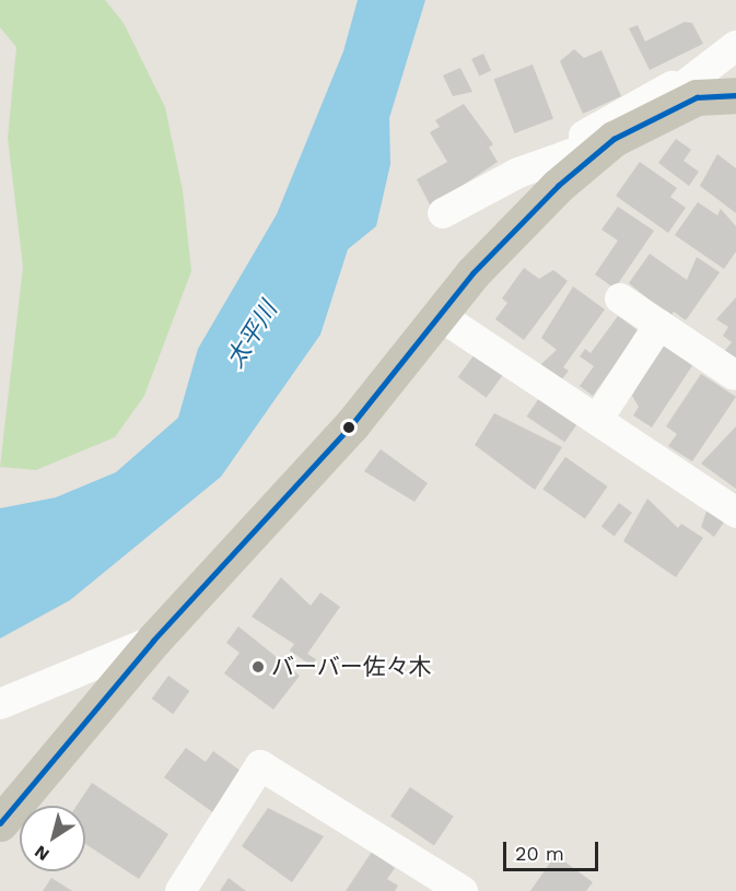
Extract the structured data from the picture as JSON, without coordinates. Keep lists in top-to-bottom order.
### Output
{
  "water": ["太平川"],
  "places": ["バーバー佐々木"],
  "scale_bar": "20 m",
  "north": "bottom left"
}
